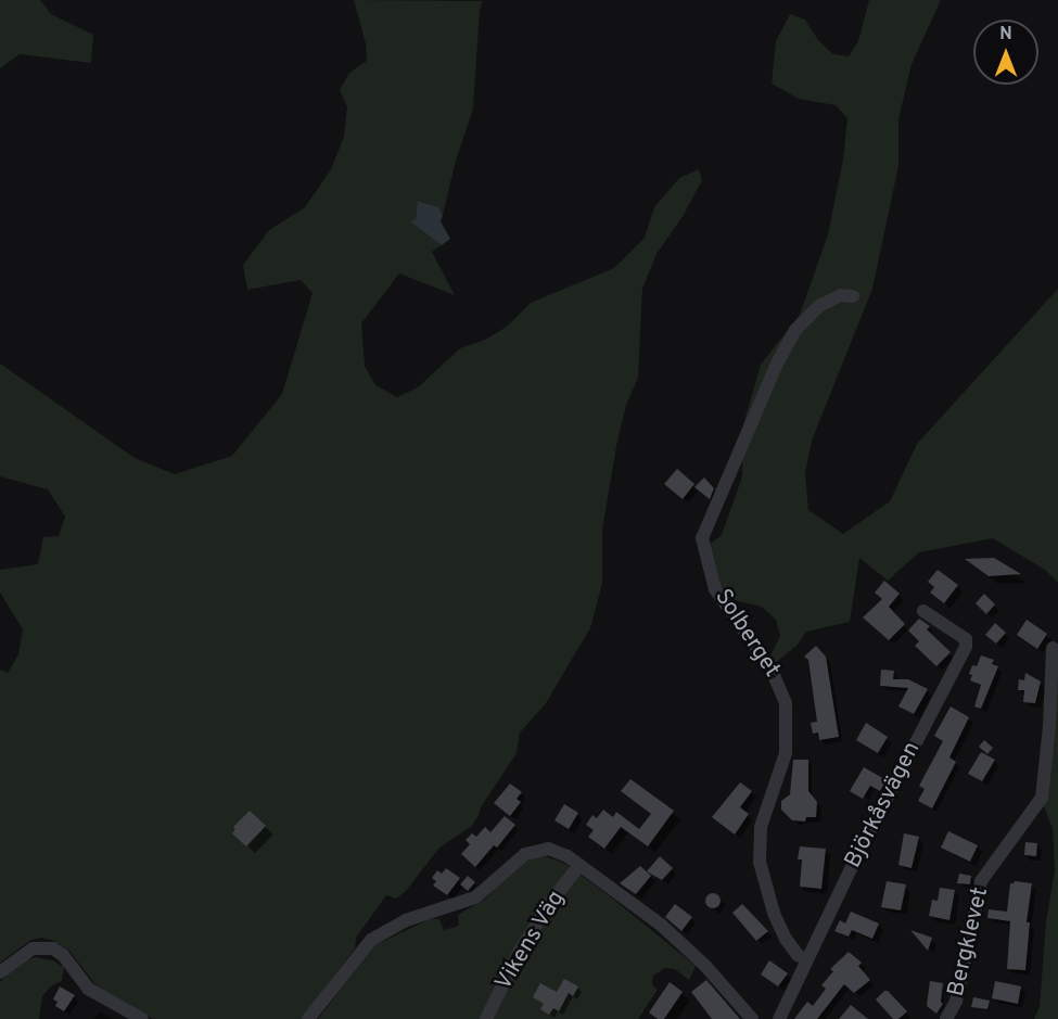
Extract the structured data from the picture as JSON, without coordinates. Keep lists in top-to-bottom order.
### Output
{
  "streets": {
    "street": [
      "Solberget",
      "Björkåsvägen",
      "Vikens Väg",
      "Bergklevet"
    ]
  },
  "crossings": [
    ["Solberget", "Björkåsvägen"]
  ],
  "north": "top"
}
